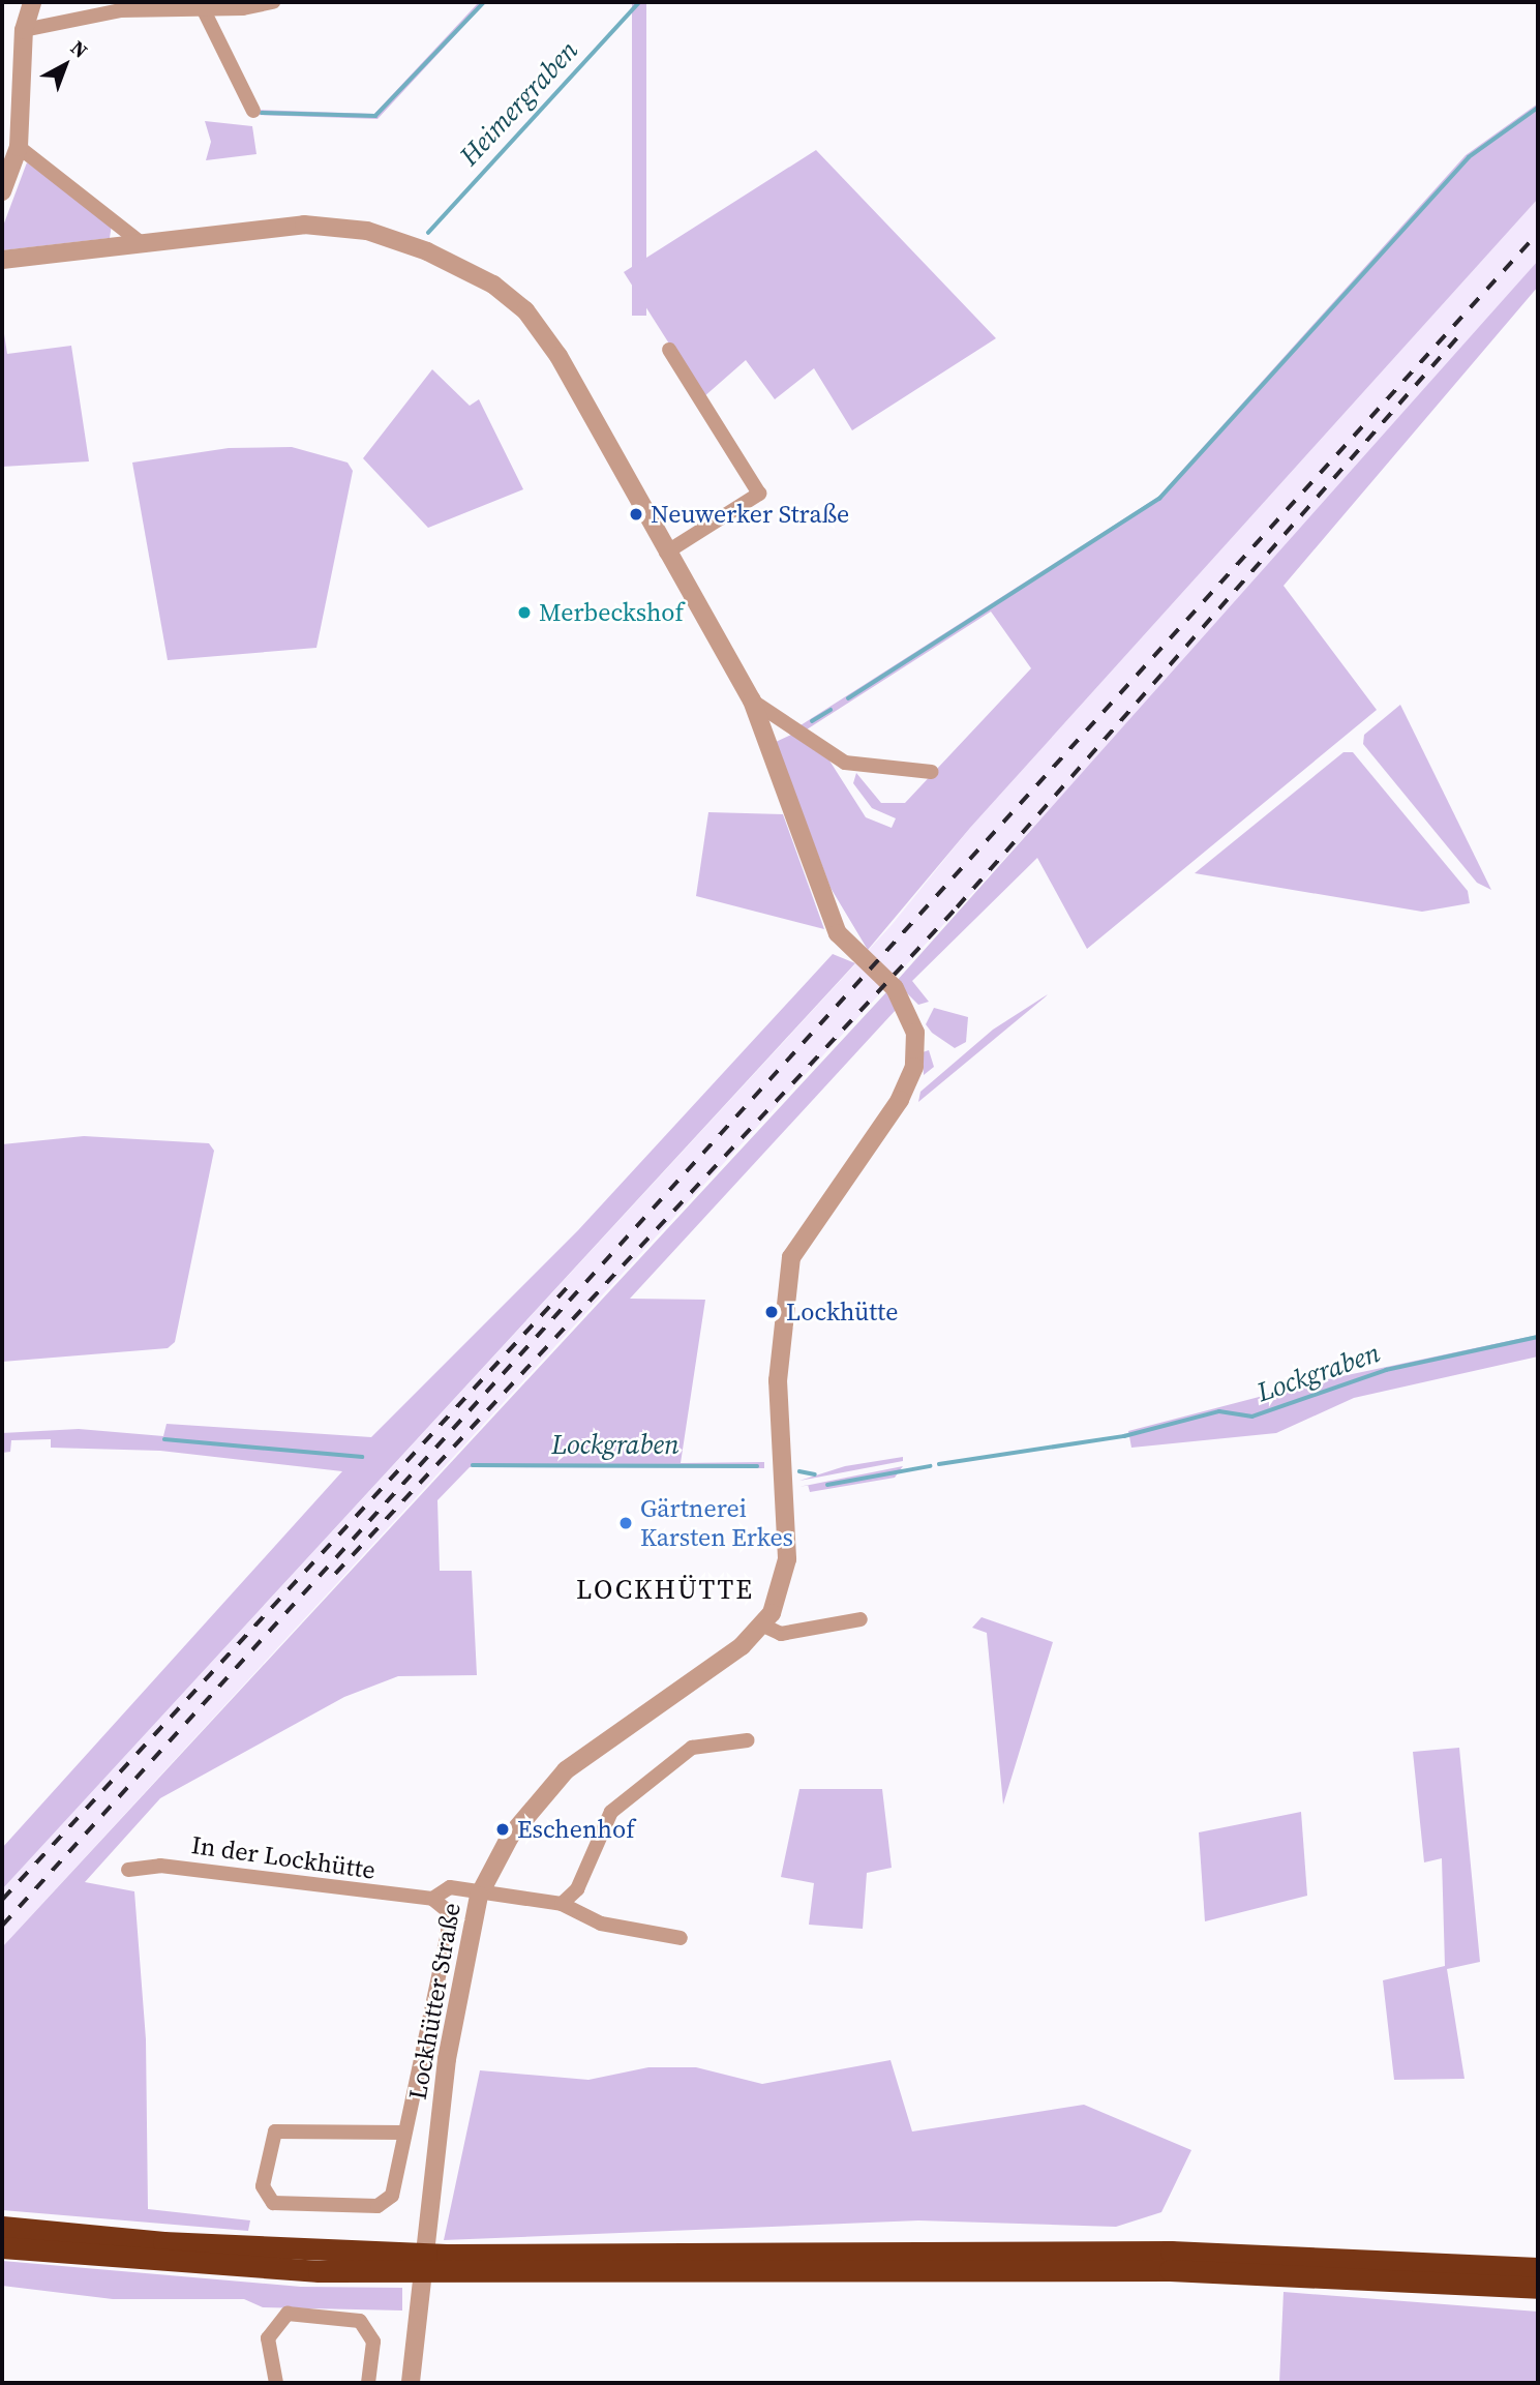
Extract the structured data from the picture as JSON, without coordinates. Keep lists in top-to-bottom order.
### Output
{
  "streets": {
    "street": ["In der Lockhütte", "Lockhütter Straße"]
  },
  "crossings": [
    ["In der Lockhütte", "Lockhütter Straße"]
  ],
  "districts": ["LOCKHÜTTE"],
  "water": ["Heimergraben", "Lockgraben"],
  "places": [
    "Neuwerker Straße",
    "Merbeckshof",
    "Lockhütte",
    "Gärtnerei Karsten Erkes",
    "Eschenhof"
  ],
  "north": "top right"
}
